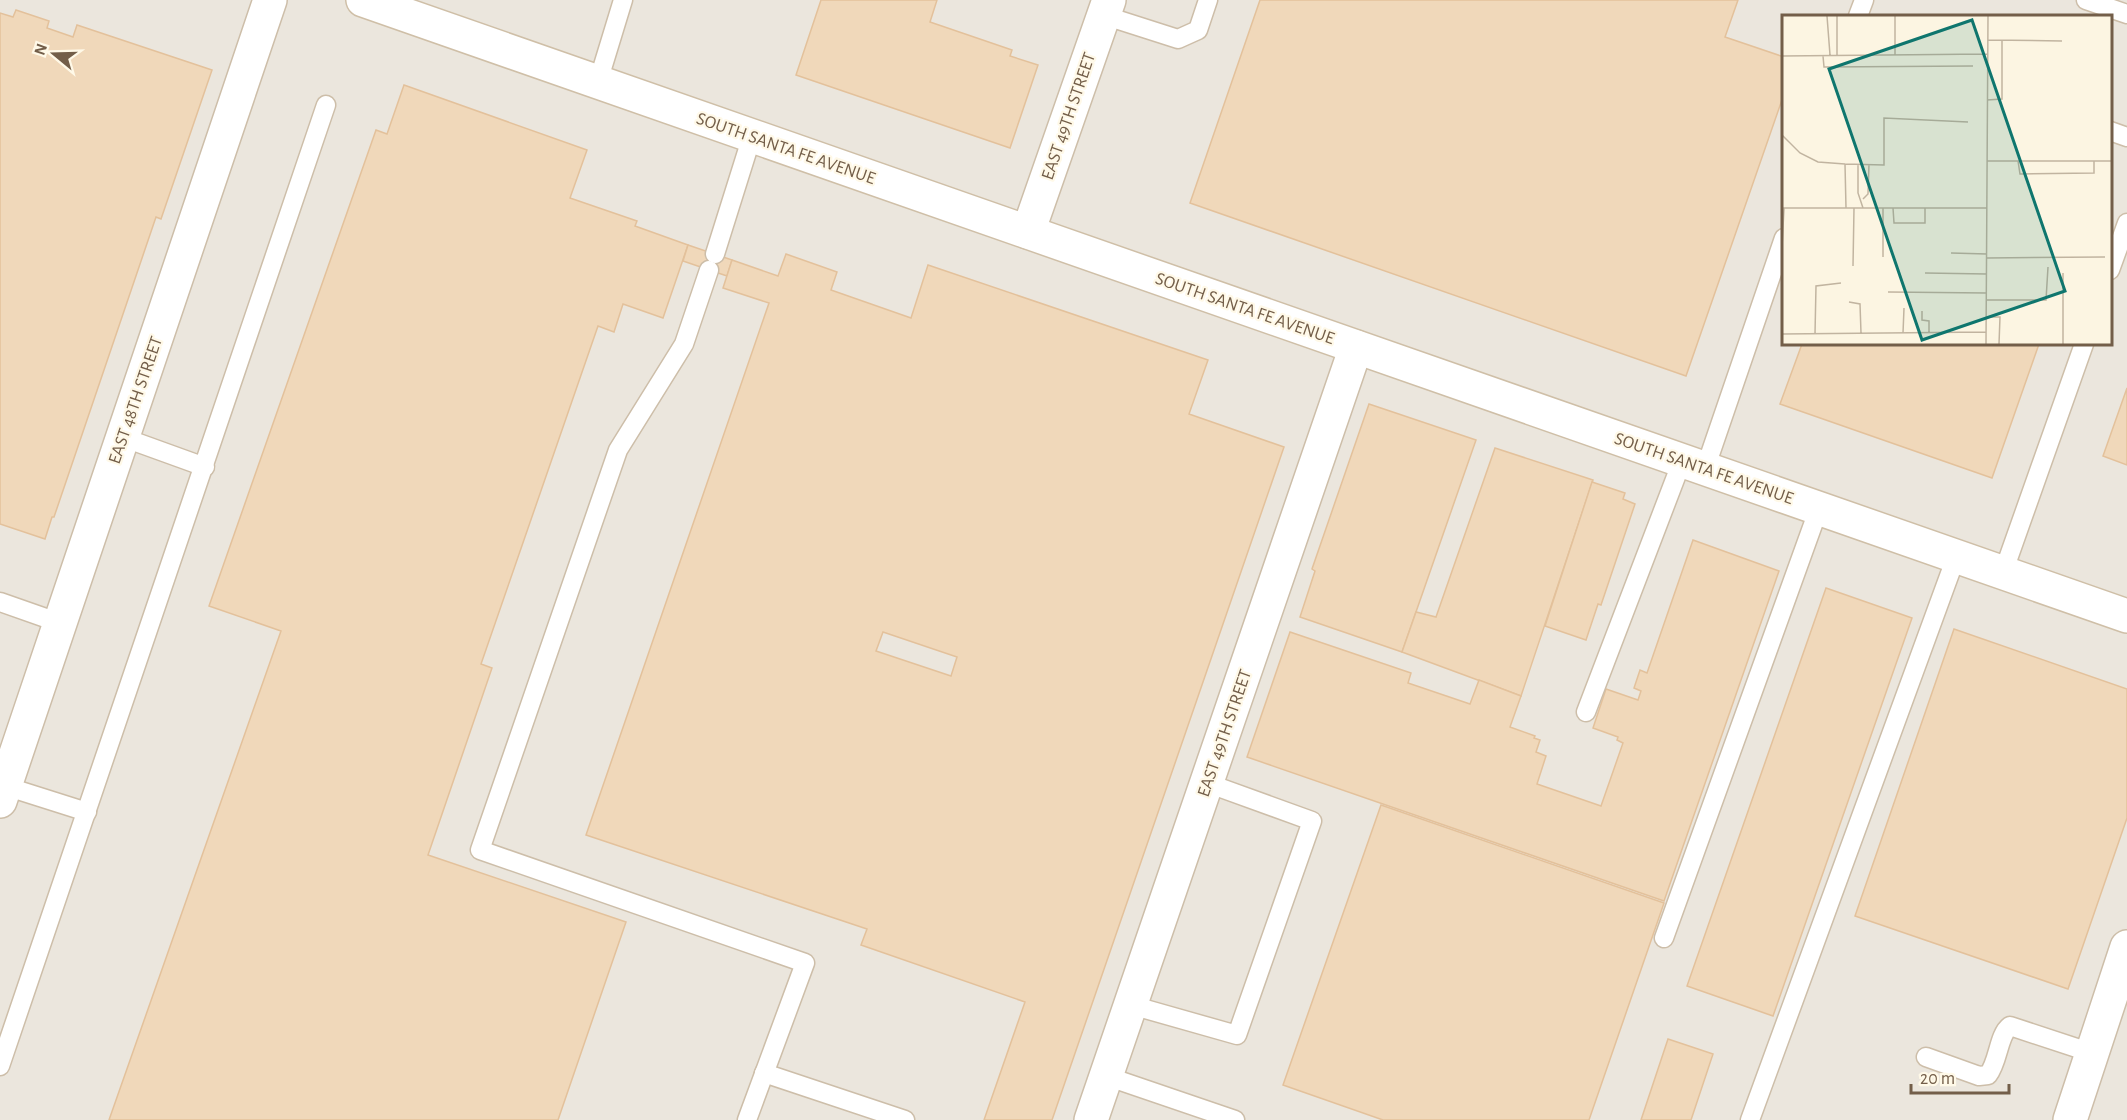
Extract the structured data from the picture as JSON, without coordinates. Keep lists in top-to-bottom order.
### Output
{
  "streets": {
    "street": ["EAST 49TH STREET", "SOUTH SANTA FE AVENUE", "EAST 48TH STREET"]
  },
  "crossings": [
    ["EAST 49TH STREET", "SOUTH SANTA FE AVENUE"]
  ],
  "scale_bar": "20 m",
  "north": "left"
}
